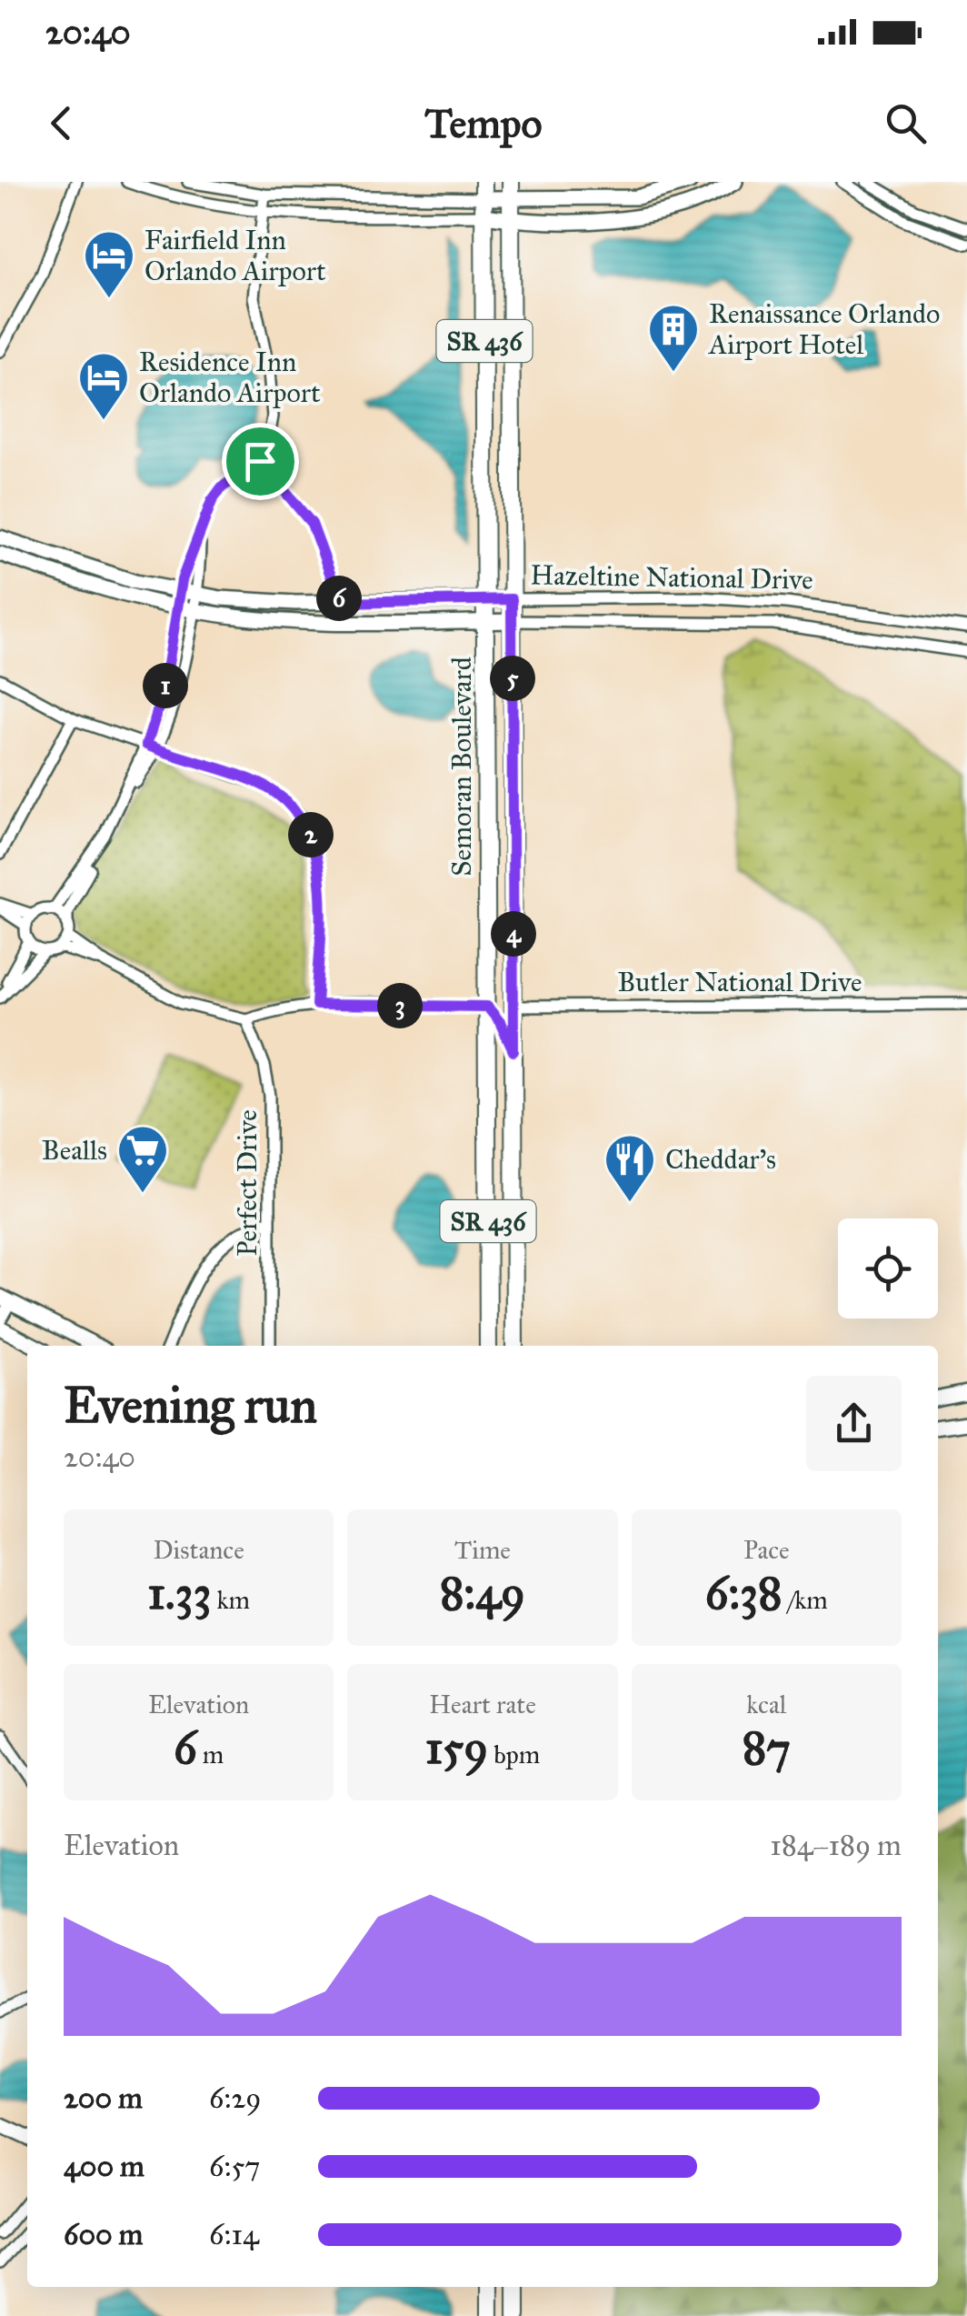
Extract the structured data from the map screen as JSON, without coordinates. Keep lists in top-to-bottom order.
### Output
{
  "streets": {
    "main road": ["SR 436", "Semoran Boulevard"],
    "street": ["Hazeltine National Drive", "Butler National Drive", "Perfect Drive"]
  },
  "crossings": [
    ["Hazeltine National Drive", "Semoran Boulevard"],
    ["Semoran Boulevard", "Butler National Drive"]
  ],
  "places": {
    "hotel": ["Fairfield Inn Orlando Airport", "Residence Inn Orlando Airport"],
    "building": ["Renaissance Orlando Airport Hotel"],
    "supermarket": ["Bealls"],
    "restaurant": ["Cheddar's"]
  },
  "page": {
    "status": "20:40",
    "header": "Tempo",
    "pins": [
      "6",
      "5",
      "1",
      "2",
      "4",
      "3"
    ],
    "heading": ["Evening run", "20:40"],
    "stats": [
      ["Distance", "1.33 km"],
      ["Time", "8:49"],
      ["Pace", "6:38 /km"],
      ["Elevation", "6 m"],
      ["Heart rate", "159 bpm"],
      ["kcal", "87"]
    ],
    "chart": ["Elevation", "184–189 m"],
    "list": [
      {
        "name": "200 m",
        "note": "6:29"
      },
      {
        "name": "400 m",
        "note": "6:57"
      },
      {
        "name": "600 m",
        "note": "6:14"
      }
    ]
  }
}
